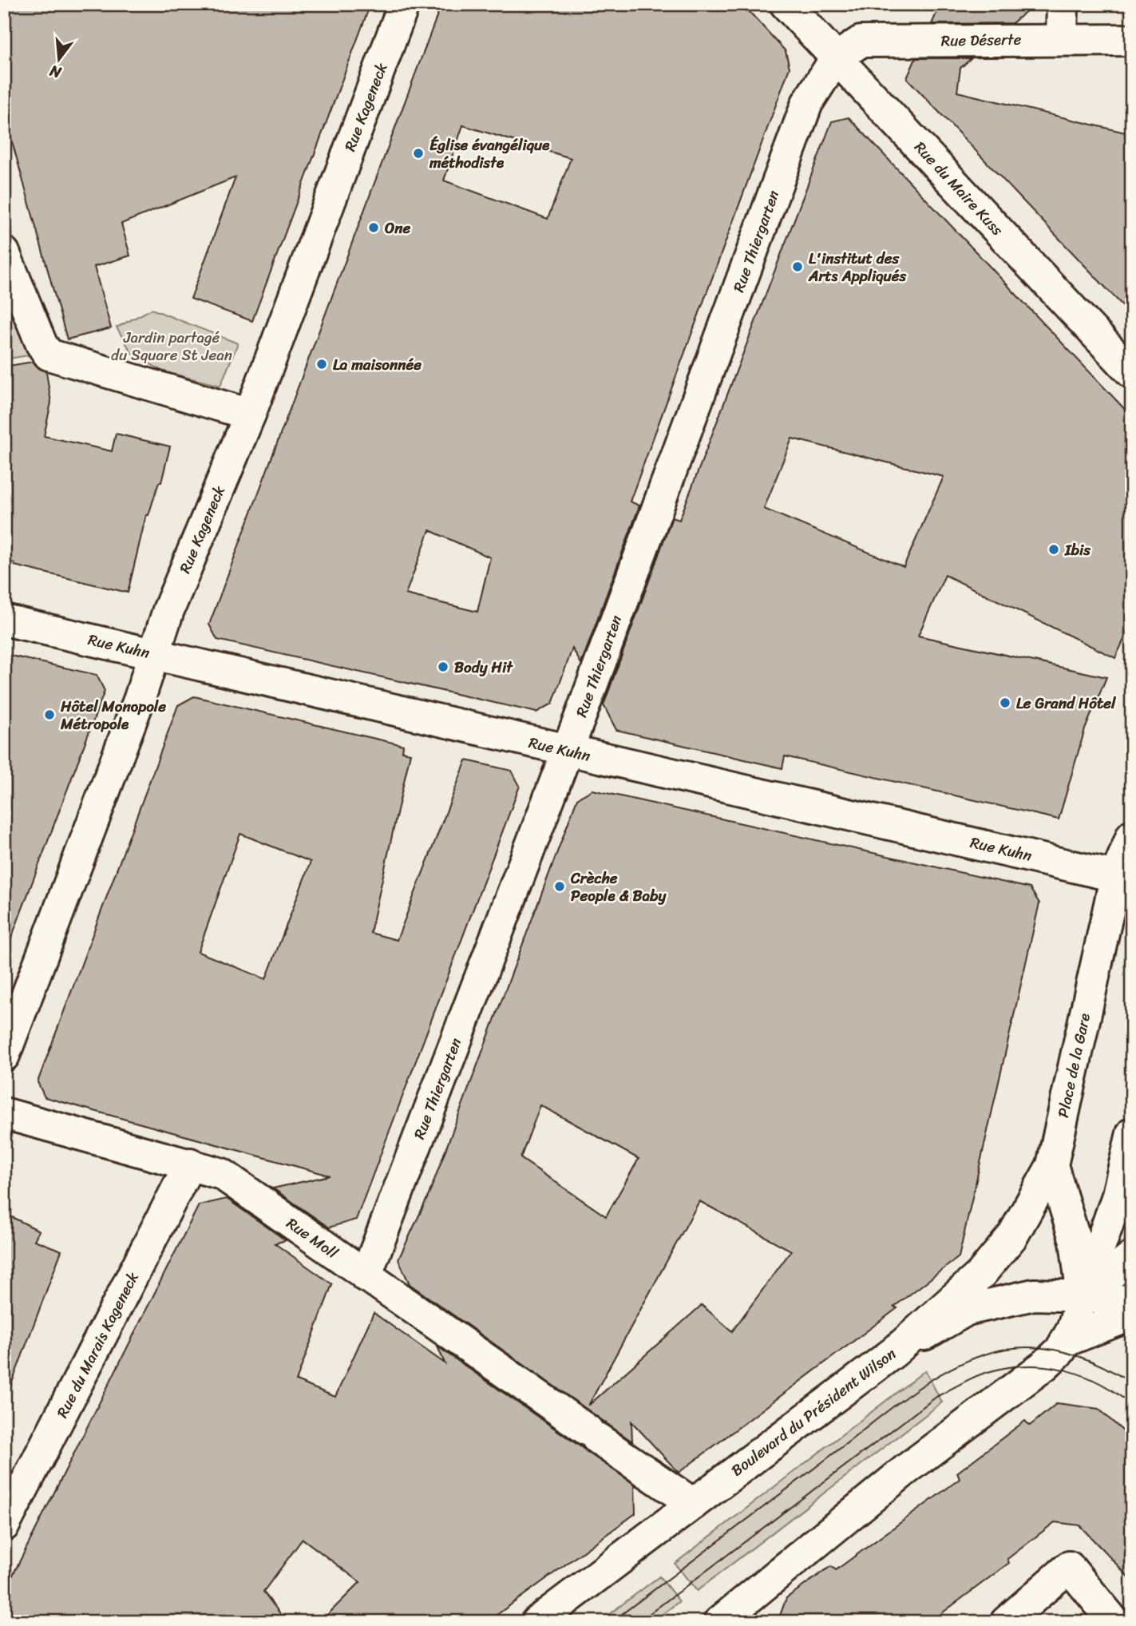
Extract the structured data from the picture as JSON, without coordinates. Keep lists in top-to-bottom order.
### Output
{
  "streets": {
    "street": [
      "Rue Déserte",
      "Rue Kageneck",
      "Rue du Maire Kuss",
      "Rue Thiergarten",
      "Rue Kuhn",
      "Place de la Gare",
      "Rue Moll",
      "Rue du Marais Kageneck",
      "Boulevard du Président Wilson"
    ]
  },
  "crossings": [
    ["Rue Déserte", "Rue du Maire Kuss"],
    ["Rue Déserte", "Rue Thiergarten"],
    ["Rue Kageneck", "Rue Kuhn"],
    ["Rue du Maire Kuss", "Rue Thiergarten"],
    ["Rue Thiergarten", "Rue Kuhn"],
    ["Rue Thiergarten", "Rue Moll"],
    ["Rue Kuhn", "Place de la Gare"],
    ["Place de la Gare", "Boulevard du Président Wilson"],
    ["Rue Moll", "Rue du Marais Kageneck"],
    ["Rue Moll", "Boulevard du Président Wilson"]
  ],
  "parks": ["Jardin partagé du Square St Jean"],
  "places": [
    "Église évangélique méthodiste",
    "One",
    "L'institut des Arts Appliqués",
    "La maisonnée",
    "Ibis",
    "Body Hit",
    "Le Grand Hôtel",
    "Hôtel Monopole Métropole",
    "Crèche People & Baby"
  ],
  "north": "bottom"
}
